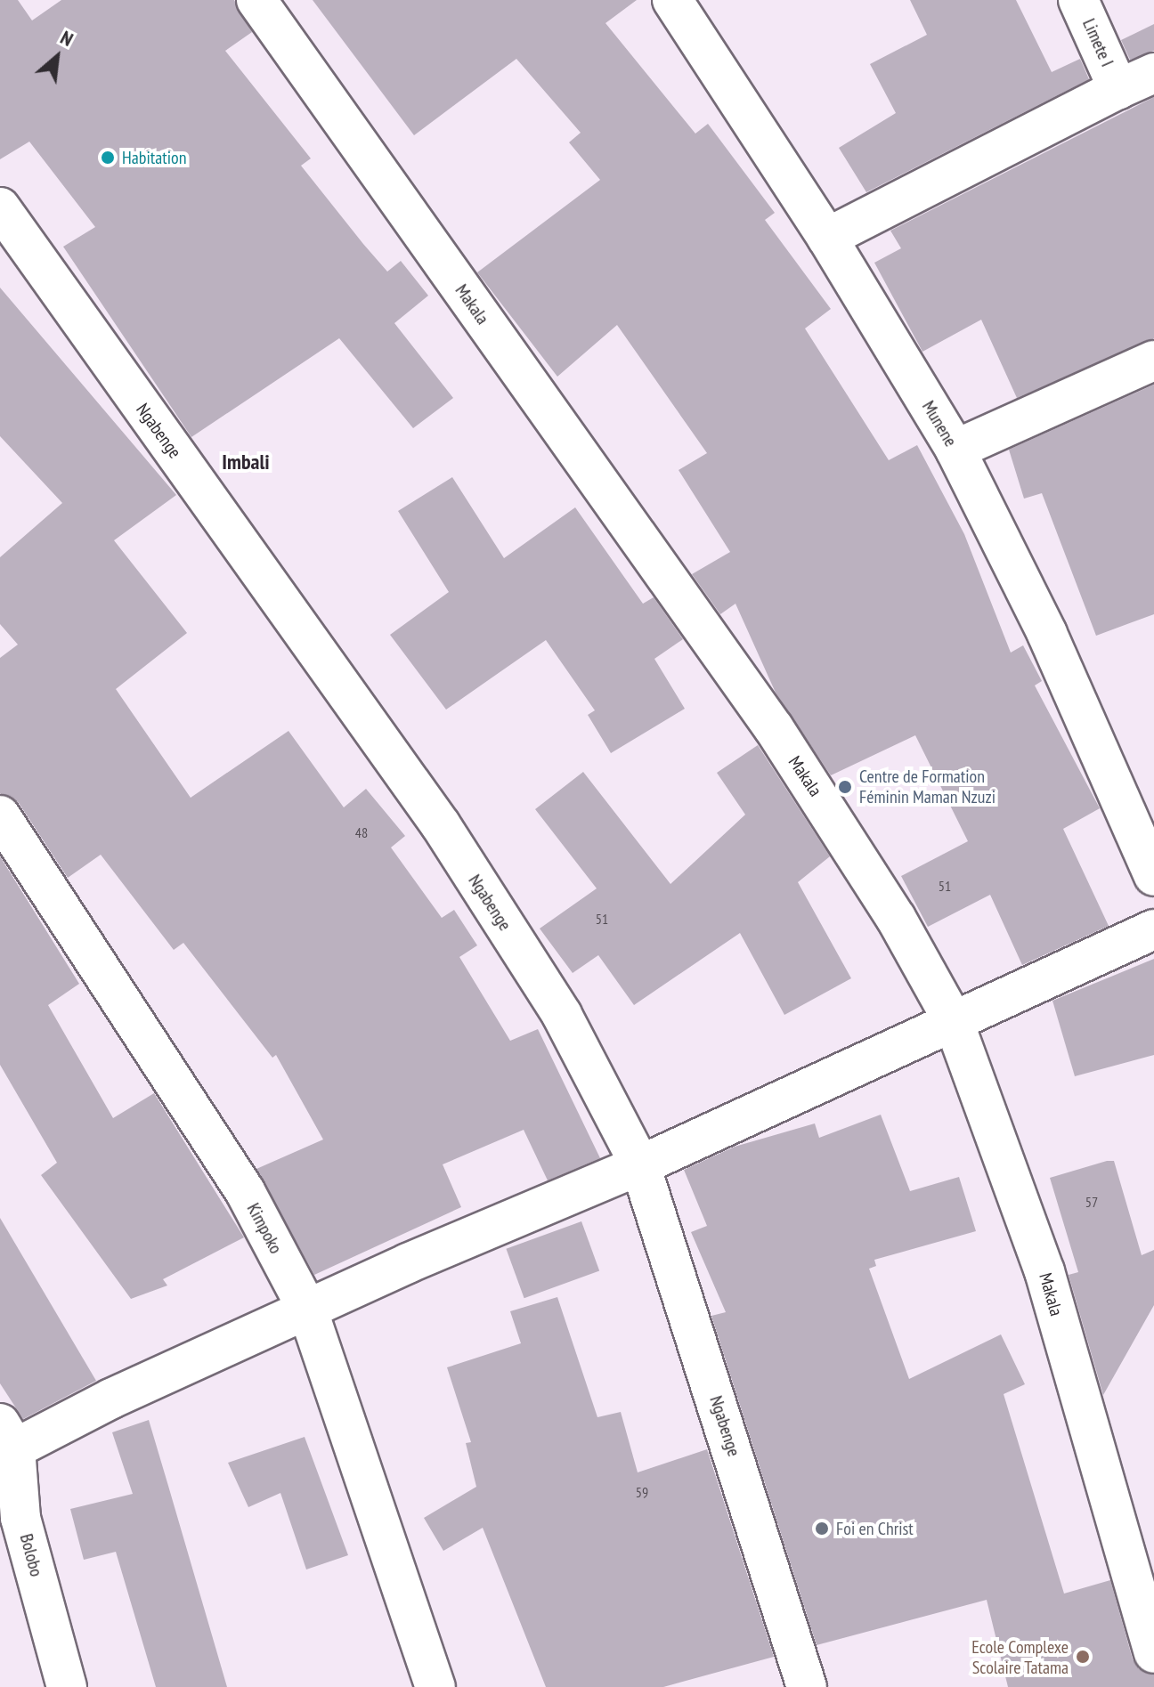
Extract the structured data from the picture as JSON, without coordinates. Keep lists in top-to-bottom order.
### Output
{
  "streets": {
    "street": [
      "Limete I",
      "Makala",
      "Munene",
      "Ngabenge",
      "Kimpoko",
      "Bolobo"
    ]
  },
  "districts": ["Imbali"],
  "places": [
    "Habitation",
    "Centre de Formation Féminin Maman Nzuzi",
    "Foi en Christ",
    "Ecole Complexe Scolaire Tatama"
  ],
  "house_numbers": [
    "48",
    "51",
    "51",
    "57",
    "59"
  ],
  "north": "top right"
}
